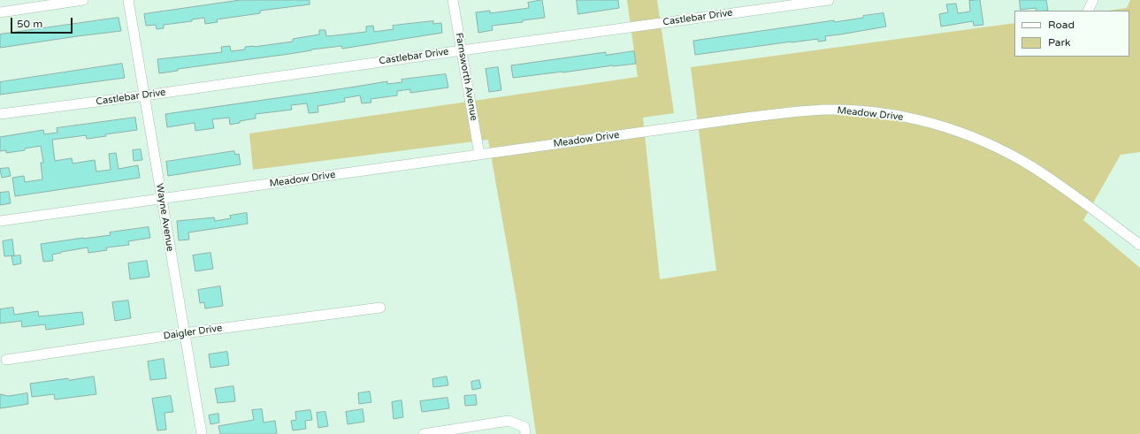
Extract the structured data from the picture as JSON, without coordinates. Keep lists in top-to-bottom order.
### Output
{
  "streets": {
    "street": [
      "Castlebar Drive",
      "Farnsworth Avenue",
      "Meadow Drive",
      "Wayne Avenue",
      "Daigler Drive"
    ]
  },
  "crossings": [
    ["Castlebar Drive", "Farnsworth Avenue"],
    ["Castlebar Drive", "Wayne Avenue"],
    ["Farnsworth Avenue", "Meadow Drive"],
    ["Meadow Drive", "Wayne Avenue"],
    ["Wayne Avenue", "Daigler Drive"]
  ],
  "legend": ["Road", "Park"],
  "scale_bar": "50 m"
}
